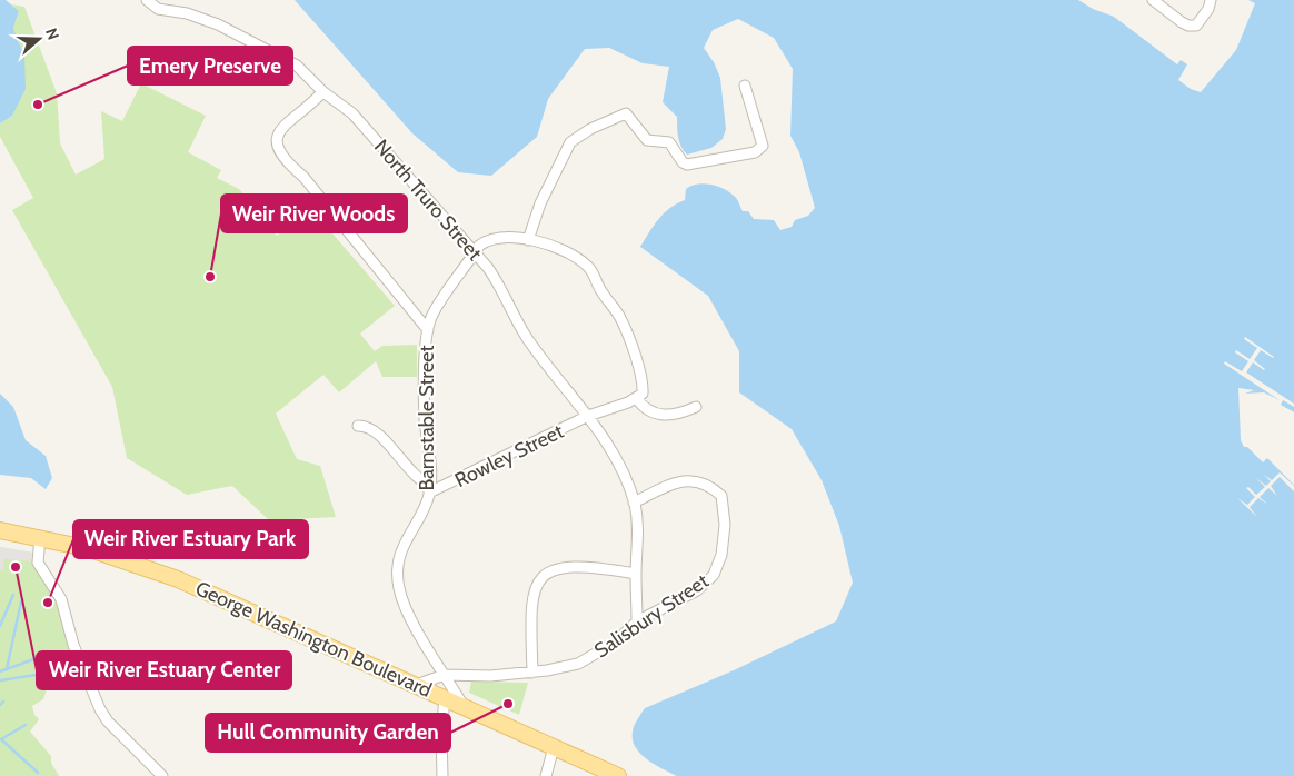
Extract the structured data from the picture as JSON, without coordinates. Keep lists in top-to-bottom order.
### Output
{
  "streets": {
    "main road": ["George Washington Boulevard"],
    "street": [
      "North Truro Street",
      "Barnstable Street",
      "Rowley Street",
      "Salisbury Street"
    ]
  },
  "crossings": [
    ["North Truro Street", "Barnstable Street"],
    ["North Truro Street", "Rowley Street"],
    ["North Truro Street", "Salisbury Street"],
    ["Barnstable Street", "Rowley Street"],
    ["Barnstable Street", "Salisbury Street"],
    ["Barnstable Street", "George Washington Boulevard"],
    ["Salisbury Street", "George Washington Boulevard"]
  ],
  "places": [
    "Emery Preserve",
    "Weir River Woods",
    "Weir River Estuary Center",
    "Weir River Estuary Park",
    "Hull Community Garden"
  ],
  "north": "right"
}
